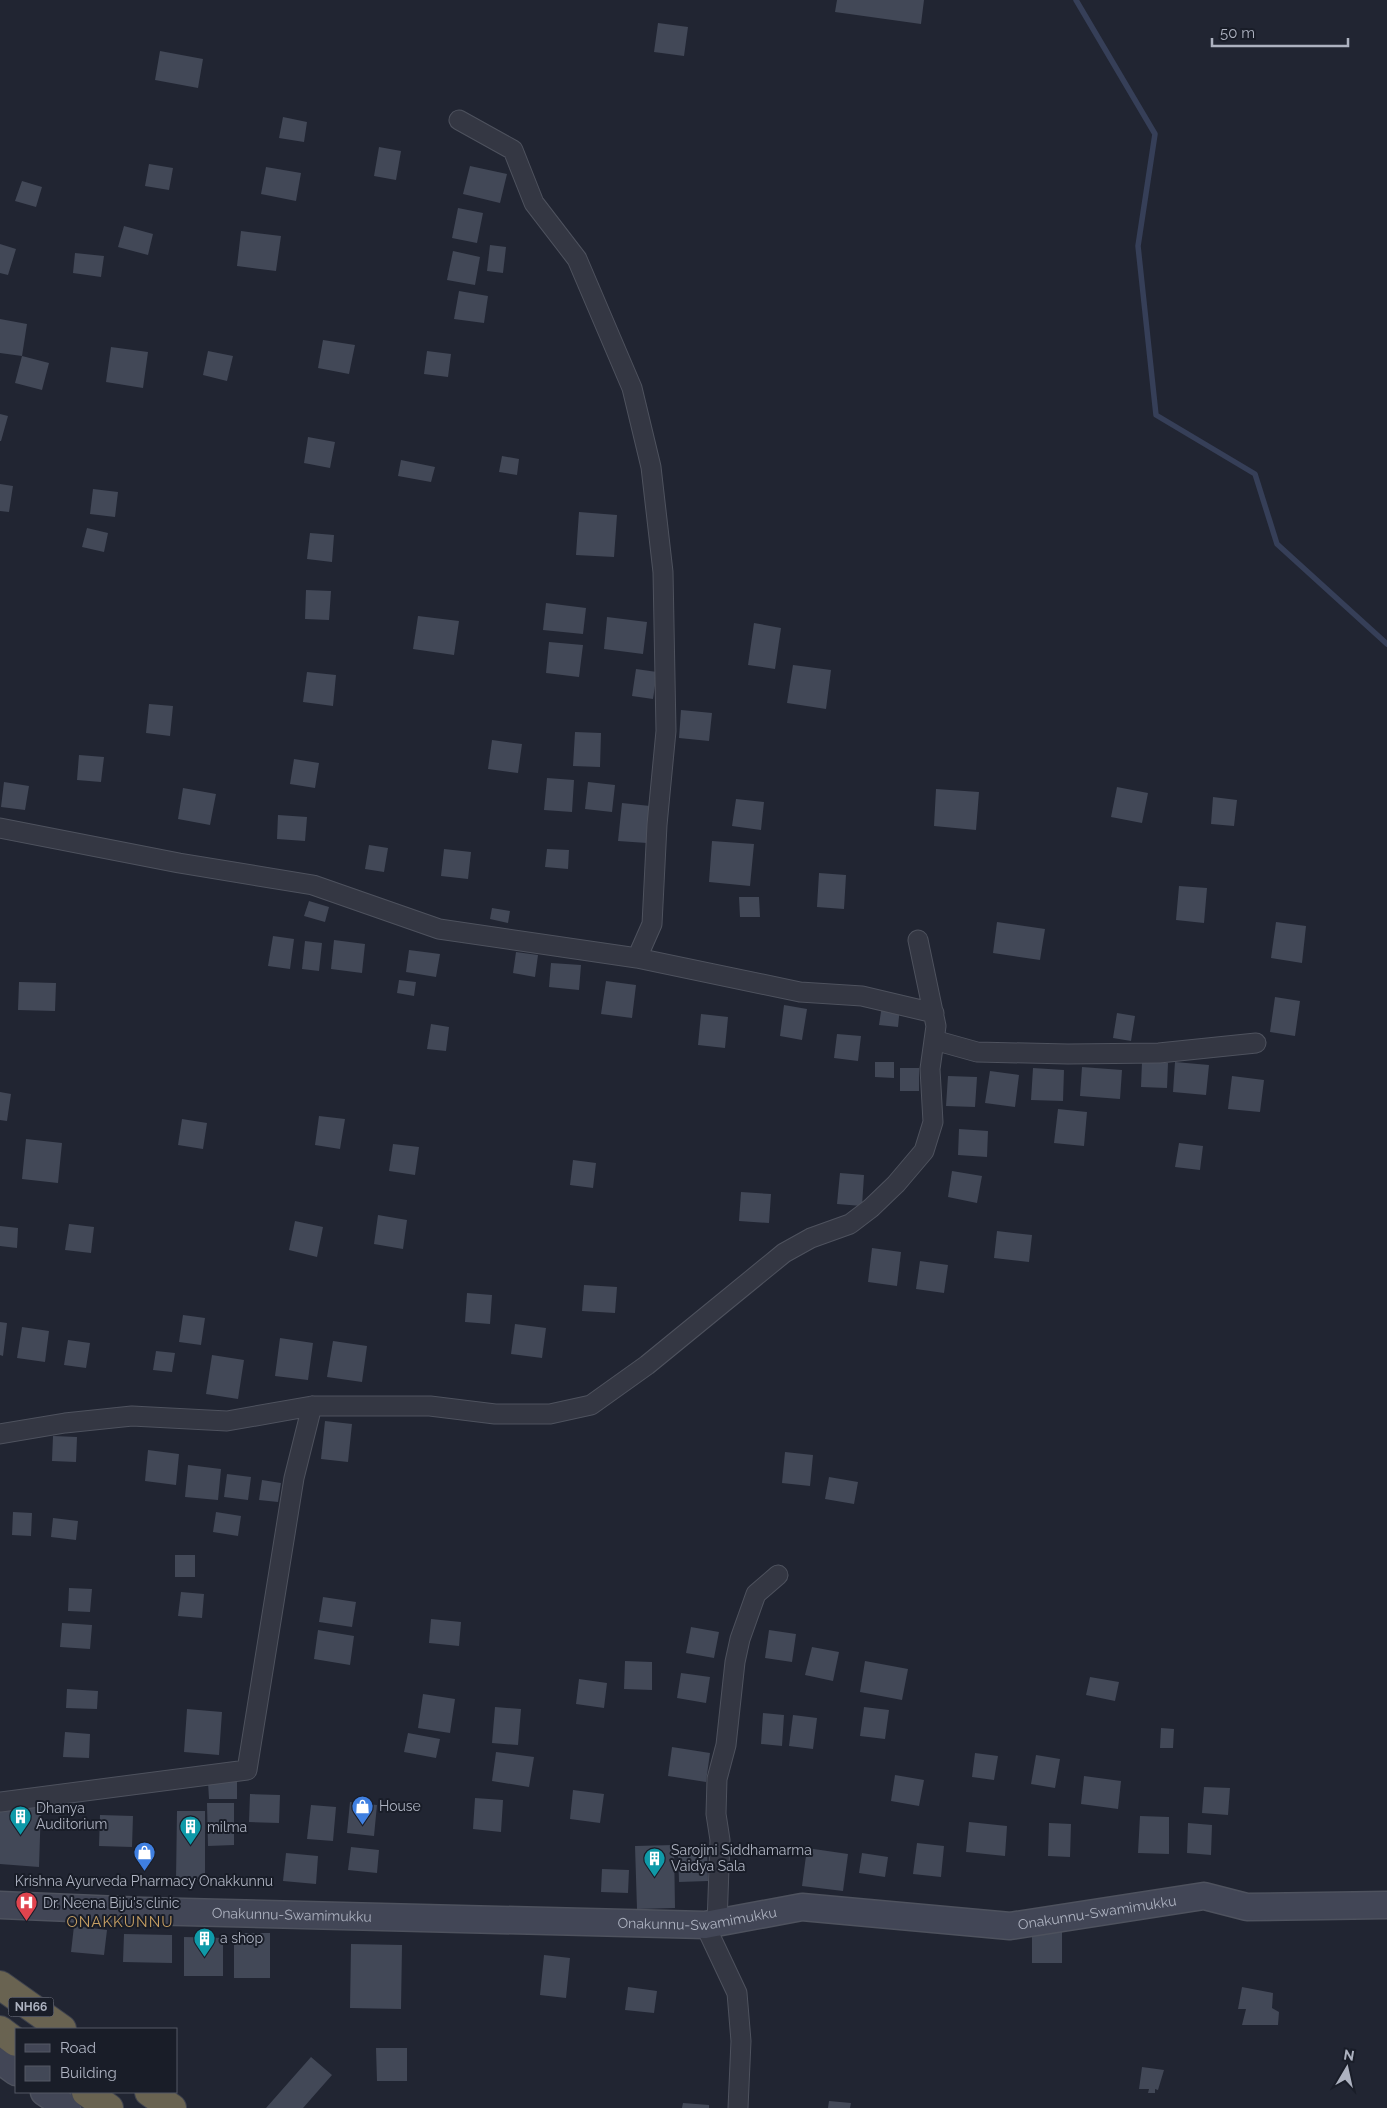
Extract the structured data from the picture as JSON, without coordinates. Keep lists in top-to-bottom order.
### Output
{
  "streets": {
    "highway": ["NH66"],
    "street": ["Onakunnu-Swamimukku"]
  },
  "districts": ["ONAKKUNNU"],
  "places": {
    "shop": ["House", "Krishna Ayurveda Pharmacy Onakkunnu"],
    "building": [
      "Dhanya Auditorium",
      "milma",
      "Sarojini Siddhamarma Vaidya Sala",
      "a shop"
    ],
    "hospital": ["Dr. Neena Biju's clinic"]
  },
  "legend": ["Road", "Building"],
  "scale_bar": "50 m",
  "north": "top"
}
